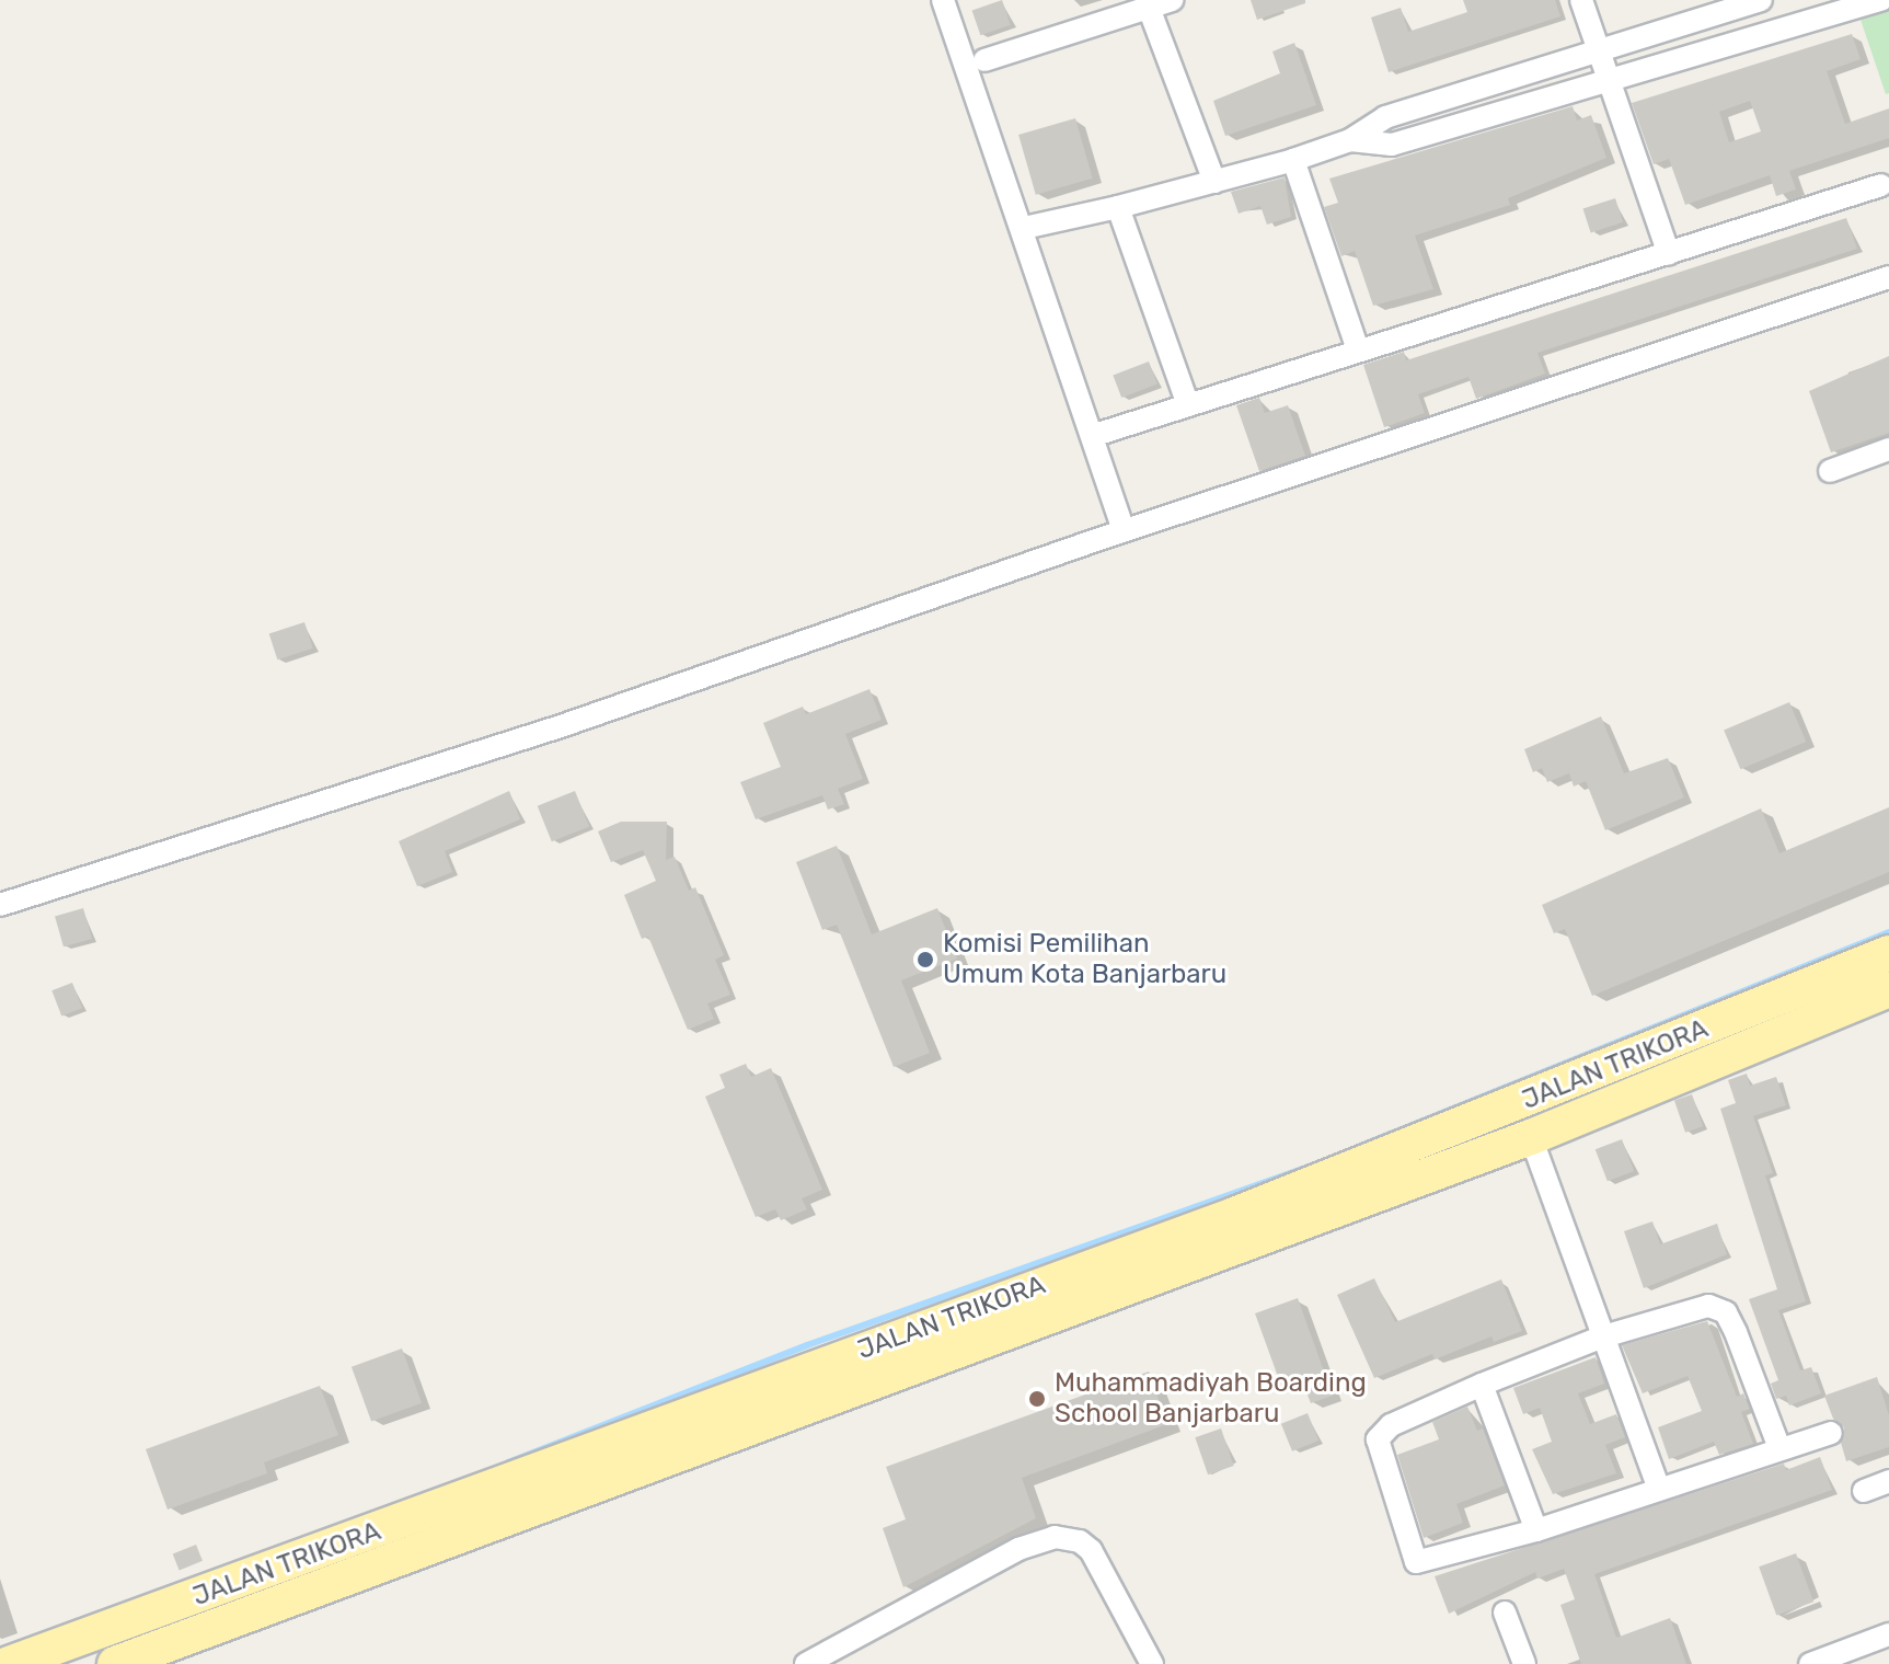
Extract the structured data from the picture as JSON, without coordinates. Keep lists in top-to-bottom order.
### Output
{
  "streets": {
    "main road": ["JALAN TRIKORA"]
  },
  "places": ["Komisi Pemilihan Umum Kota Banjarbaru", "Muhammadiyah Boarding School Banjarbaru"]
}
